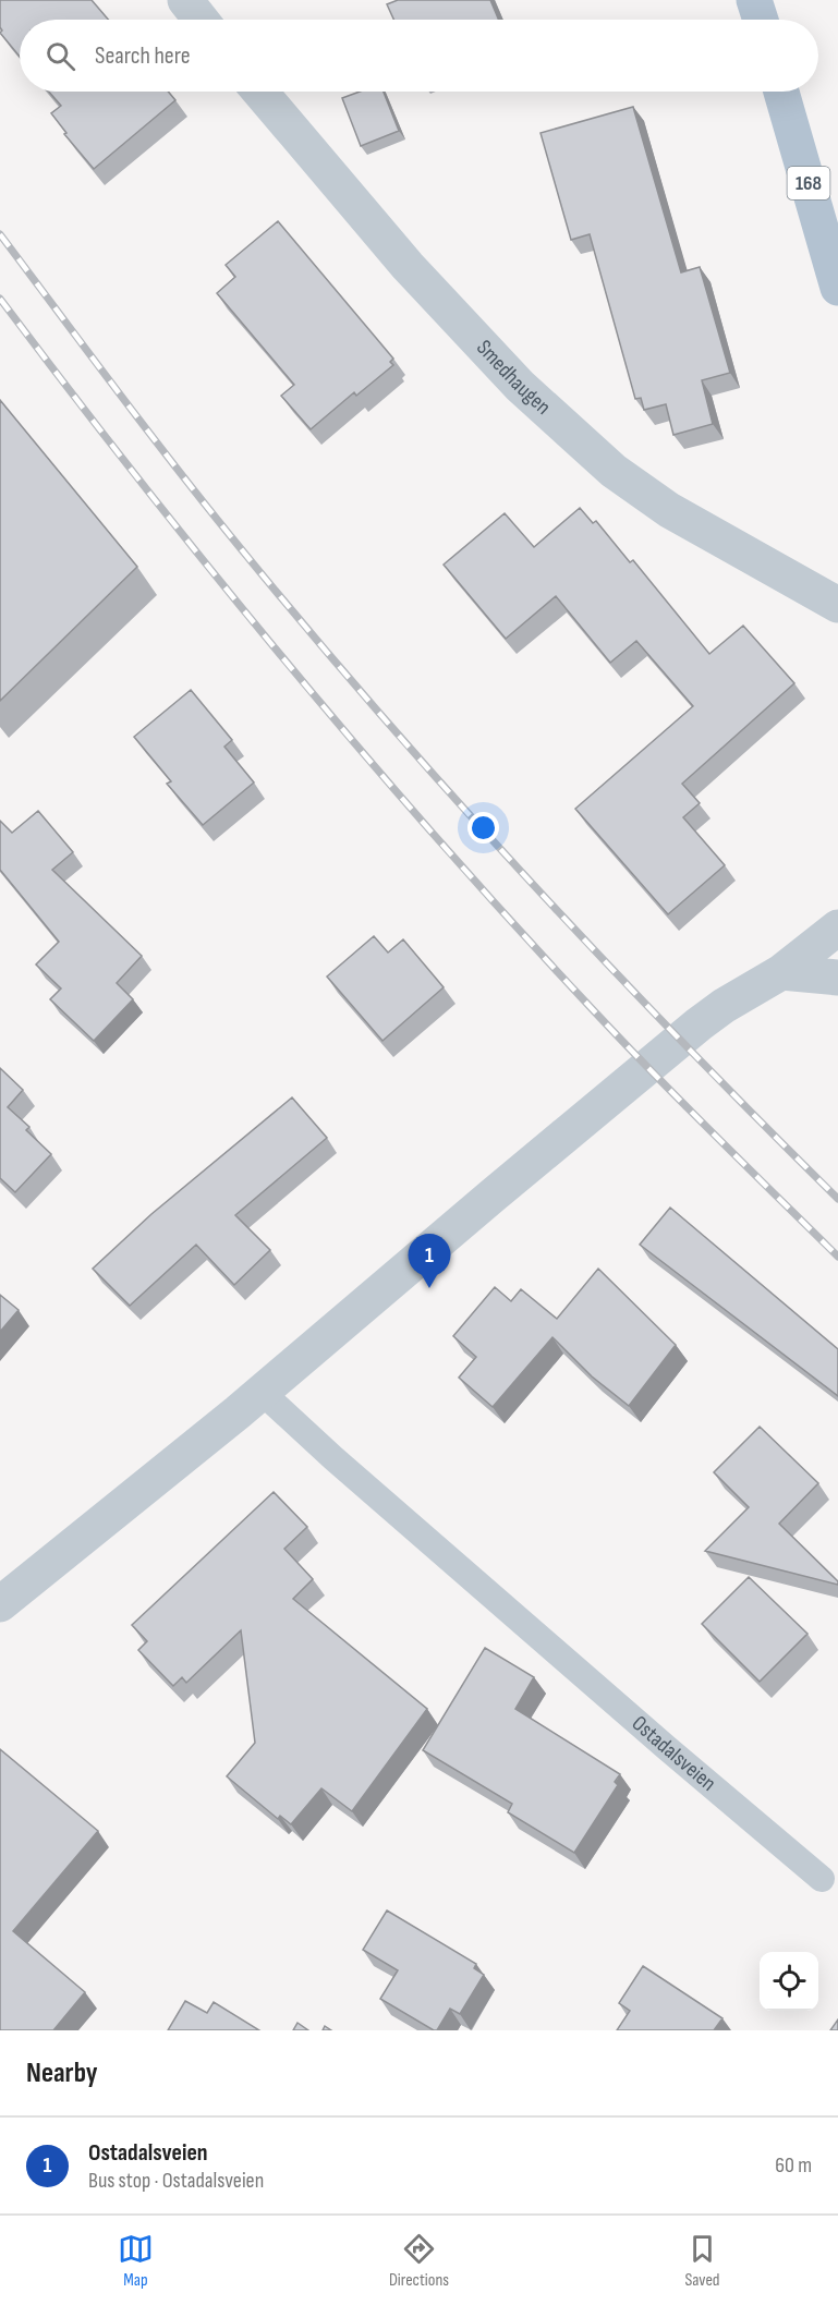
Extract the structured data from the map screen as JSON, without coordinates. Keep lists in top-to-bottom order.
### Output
{
  "streets": {
    "main road": ["168"],
    "street": ["Smedhaugen"],
    "lane": ["Ostadalsveien"]
  },
  "page": {
    "search": "Search here",
    "pins": "1",
    "heading": "Nearby",
    "list": [
      {
        "mark": "1",
        "name": "Ostadalsveien",
        "note": "Bus stop · Ostadalsveien",
        "value": "60 m"
      }
    ],
    "nav": ["Map", "Directions", "Saved"]
  }
}
